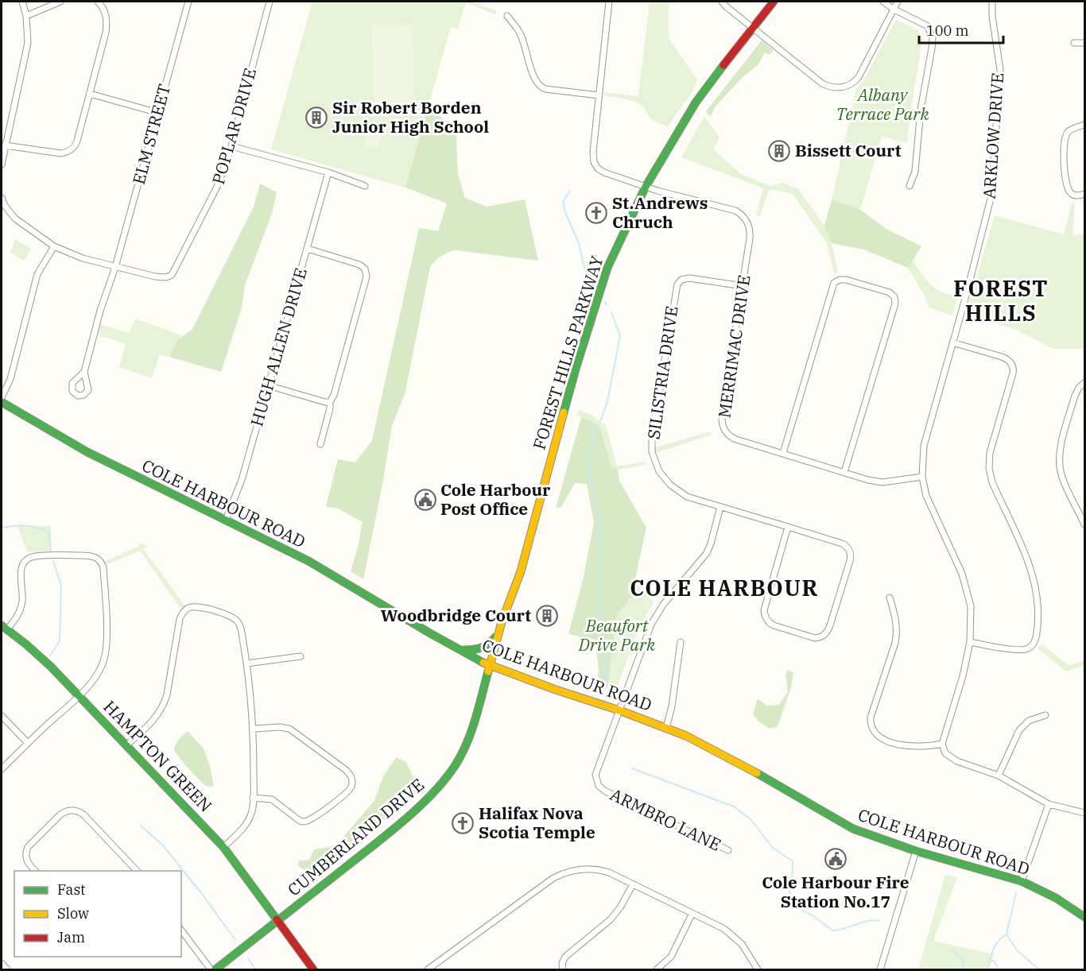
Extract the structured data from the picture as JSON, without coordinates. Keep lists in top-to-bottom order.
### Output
{
  "streets": {
    "main road": [
      "FOREST HILLS PARKWAY",
      "COLE HARBOUR ROAD",
      "HAMPTON GREEN",
      "CUMBERLAND DRIVE"
    ],
    "street": [
      "POPLAR DRIVE",
      "ELM STREET",
      "ARKLOW DRIVE",
      "MERRIMAC DRIVE",
      "HUGH ALLEN DRIVE",
      "SILISTRIA DRIVE",
      "ARMBRO LANE"
    ]
  },
  "crossings": [
    ["POPLAR DRIVE", "ELM STREET"],
    ["ARKLOW DRIVE", "MERRIMAC DRIVE"],
    ["MERRIMAC DRIVE", "FOREST HILLS PARKWAY"],
    ["MERRIMAC DRIVE", "SILISTRIA DRIVE"],
    ["HUGH ALLEN DRIVE", "COLE HARBOUR ROAD"],
    ["FOREST HILLS PARKWAY", "COLE HARBOUR ROAD"],
    ["FOREST HILLS PARKWAY", "CUMBERLAND DRIVE"],
    ["COLE HARBOUR ROAD", "ARMBRO LANE"],
    ["COLE HARBOUR ROAD", "CUMBERLAND DRIVE"],
    ["HAMPTON GREEN", "CUMBERLAND DRIVE"]
  ],
  "districts": ["FOREST HILLS", "COLE HARBOUR"],
  "parks": ["Albany Terrace Park", "Beaufort Drive Park"],
  "places": {
    "building": ["Sir Robert Borden Junior High School", "Bissett Court", "Woodbridge Court"],
    "church": ["St.Andrews Chruch", "Halifax Nova Scotia Temple"],
    "public building": ["Cole Harbour Post Office", "Cole Harbour Fire Station No.17"]
  },
  "legend": ["Fast", "Slow", "Jam"],
  "scale_bar": "100 m"
}
